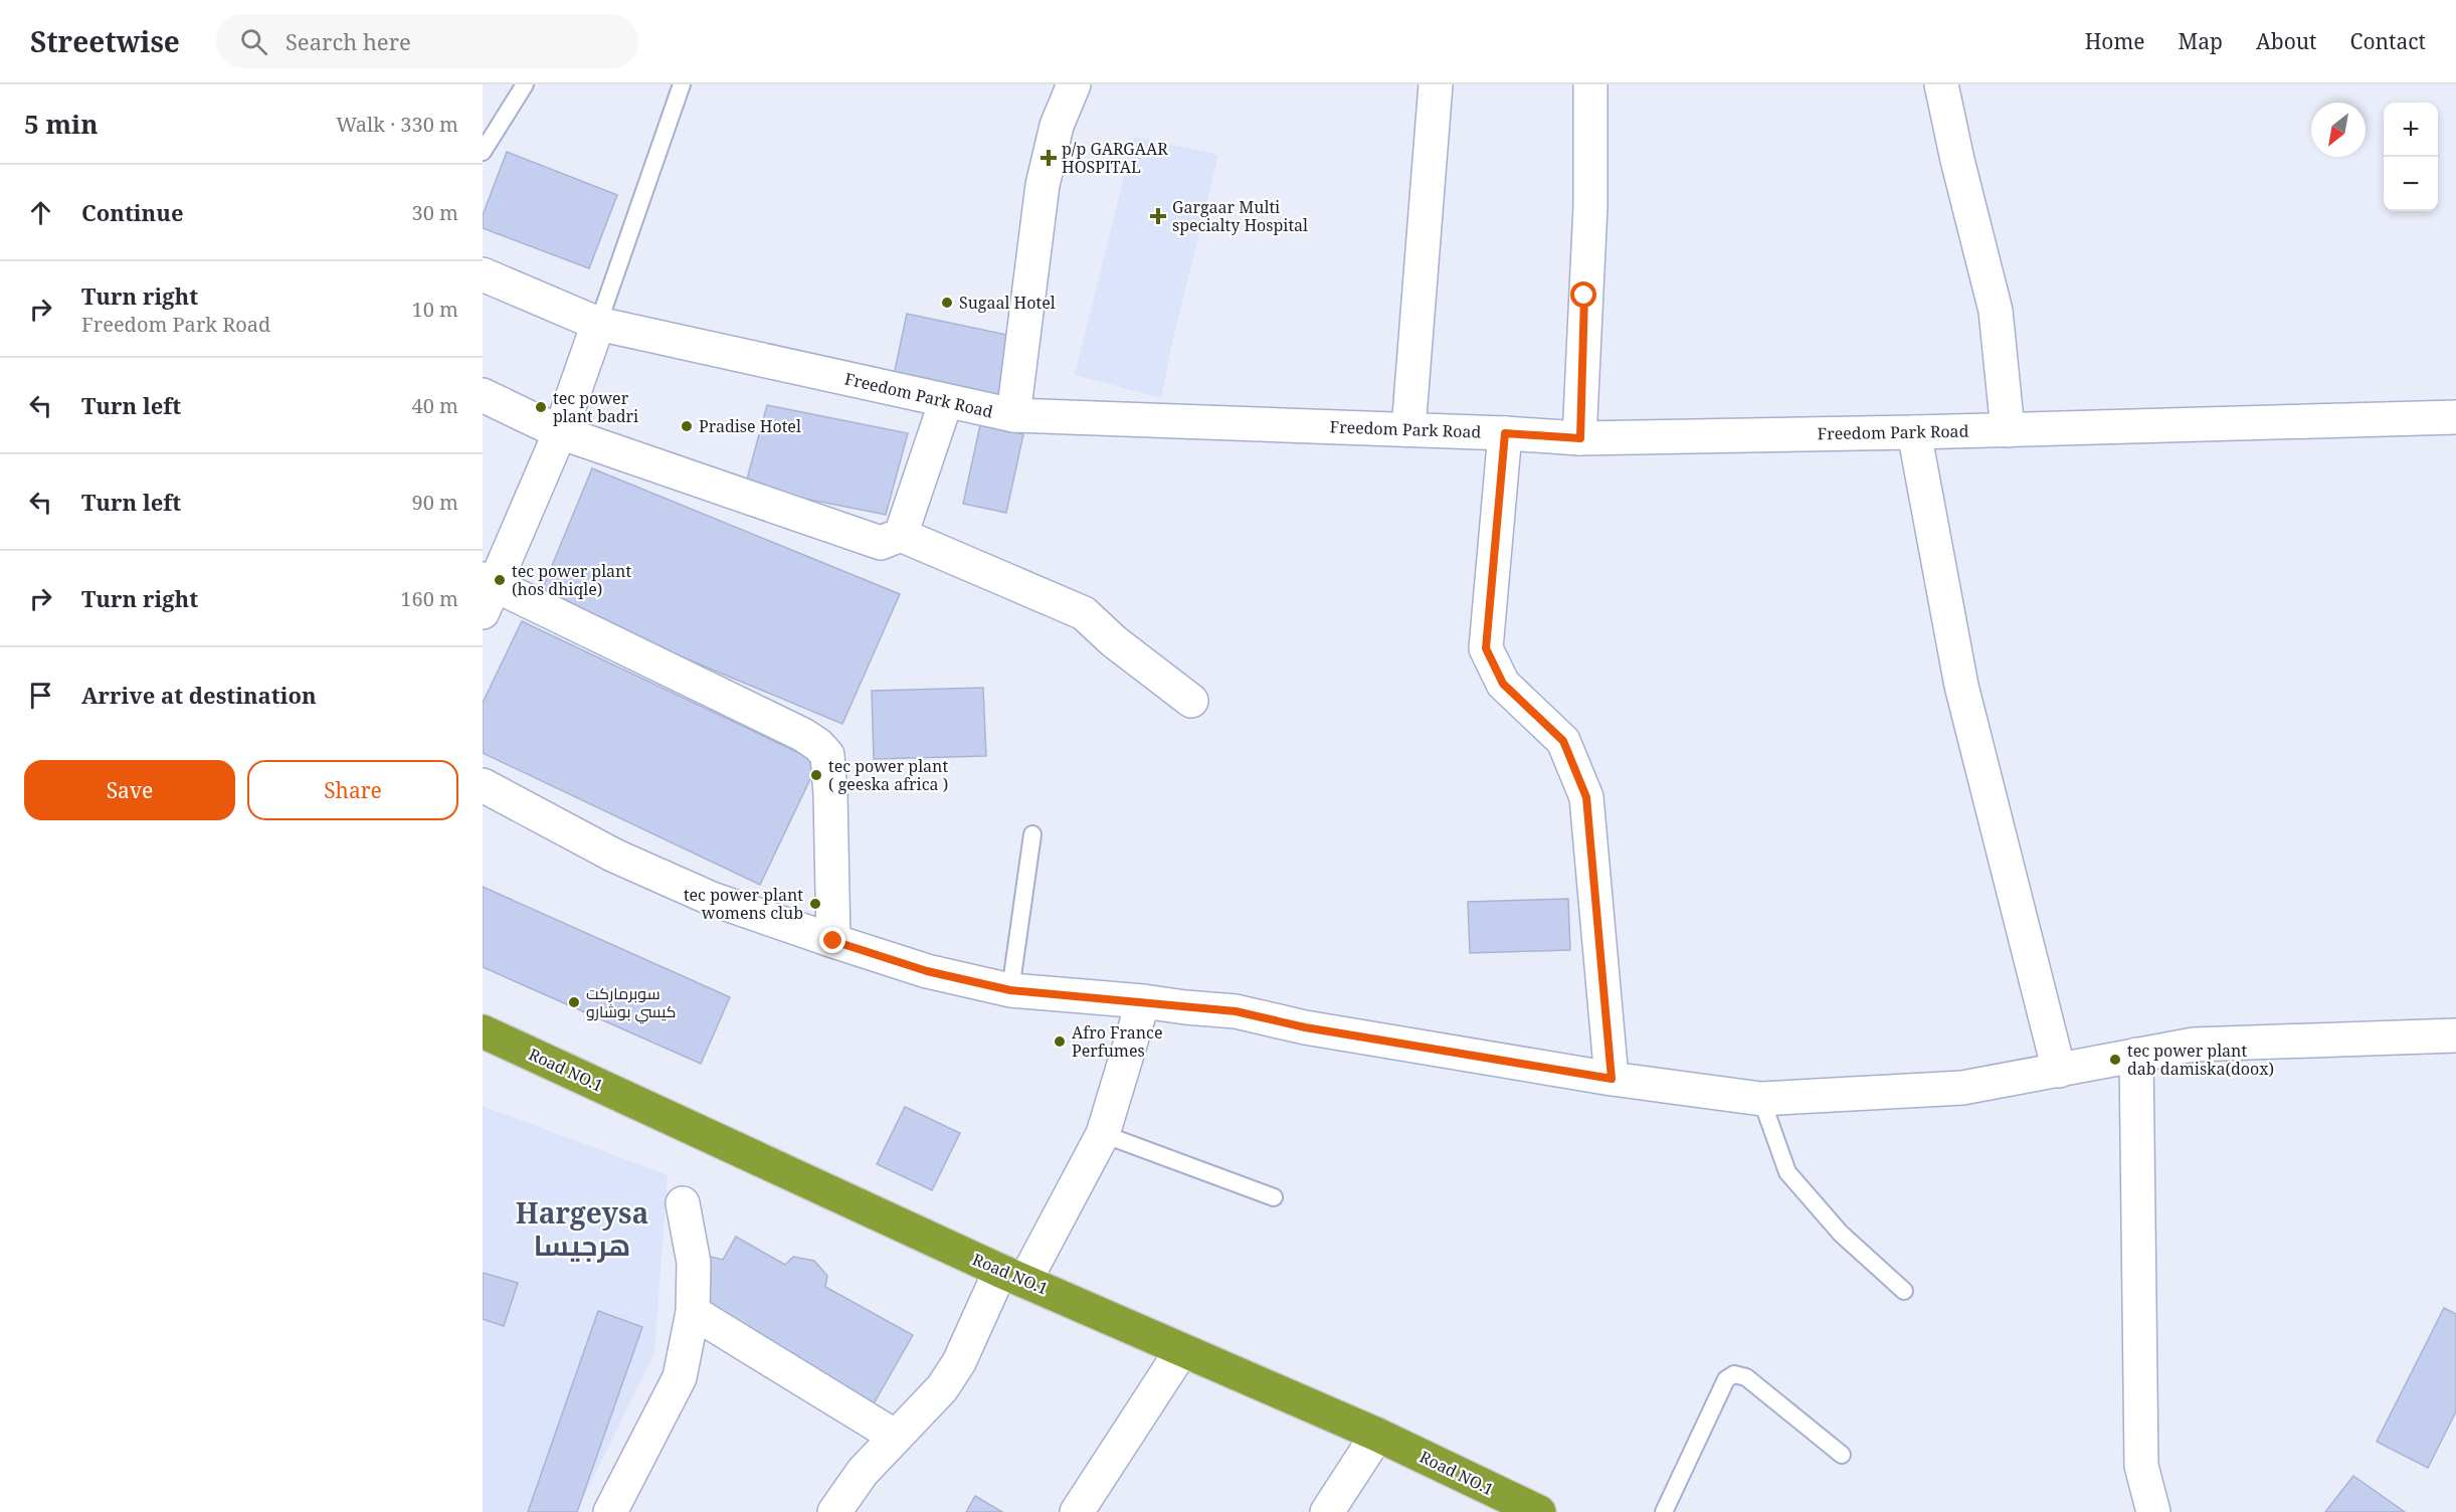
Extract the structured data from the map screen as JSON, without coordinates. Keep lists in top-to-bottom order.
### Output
{
  "streets": {
    "highway": ["Road NO.1"],
    "street": ["Freedom Park Road"]
  },
  "districts": ["Hargeysa هرجيسا"],
  "places": {
    "health": ["p/p GARGAAR HOSPITAL", "Gargaar Multi specialty Hospital"],
    "other": [
      "Sugaal Hotel",
      "tec power plant badri",
      "Pradise Hotel",
      "tec power plant (hos dhiqle)",
      "tec power plant ( geeska africa )",
      "tec power plant womens club",
      "سوبرماركت كيسي بوشارو",
      "Afro France Perfumes",
      "tec power plant dab damiska(doox)"
    ]
  },
  "north": "bottom left",
  "page": {
    "header": "Streetwise",
    "search": "Search here",
    "nav": [
      "Home",
      "Map",
      "About",
      "Contact"
    ],
    "heading": ["5 min", "Walk · 330 m"],
    "map_buttons": ["+", "−"],
    "list": [
      ["Continue", "30 m"],
      ["Turn right", "Freedom Park Road", "10 m"],
      ["Turn left", "40 m"],
      ["Turn left", "90 m"],
      ["Turn right", "160 m"],
      "Arrive at destination"
    ],
    "buttons": ["Save", "Share"]
  }
}
